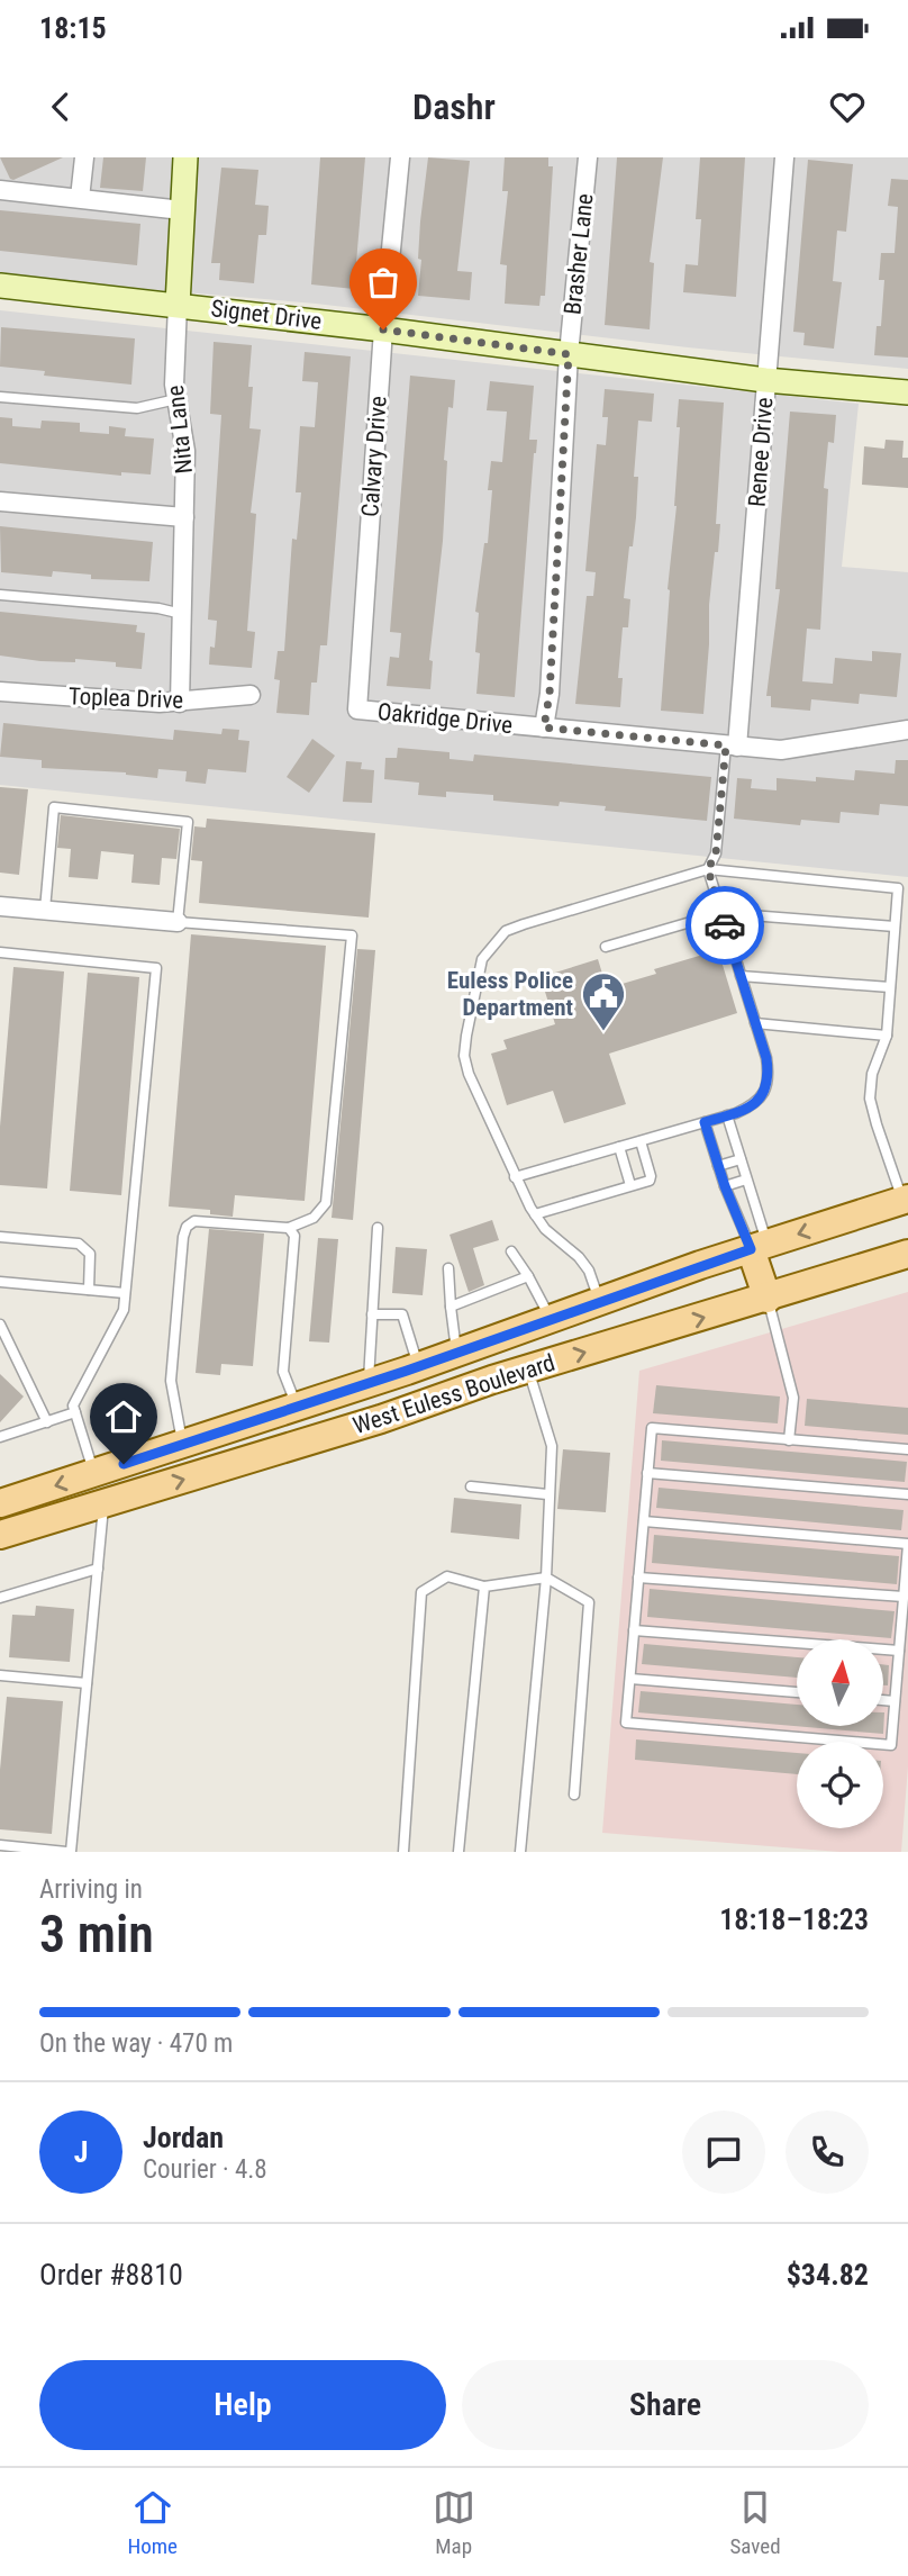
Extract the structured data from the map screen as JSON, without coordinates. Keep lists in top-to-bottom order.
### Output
{
  "streets": {
    "main road": ["West Euless Boulevard"],
    "street": [
      "Brasher Lane",
      "Signet Drive",
      "Nita Lane",
      "Renee Drive",
      "Calvary Drive",
      "Toplea Drive",
      "Oakridge Drive"
    ]
  },
  "crossings": [
    ["Brasher Lane", "Signet Drive"],
    ["Brasher Lane", "Oakridge Drive"],
    ["Signet Drive", "Nita Lane"],
    ["Signet Drive", "Renee Drive"],
    ["Signet Drive", "Calvary Drive"],
    ["Nita Lane", "Toplea Drive"],
    ["Renee Drive", "Oakridge Drive"],
    ["Calvary Drive", "Oakridge Drive"]
  ],
  "places": {
    "public building": ["Euless Police Department"]
  },
  "north": "top",
  "page": {
    "status": "18:15",
    "header": "Dashr",
    "heading": ["3 min", "Arriving in", "18:18–18:23"],
    "panel": [
      "Jordan",
      "Courier · 4.8",
      "Order #8810",
      "$34.82"
    ],
    "bar": "On the way · 470 m",
    "round": "J",
    "buttons": ["Help", "Share"],
    "tabs": ["Home", "Map", "Saved"]
  }
}
